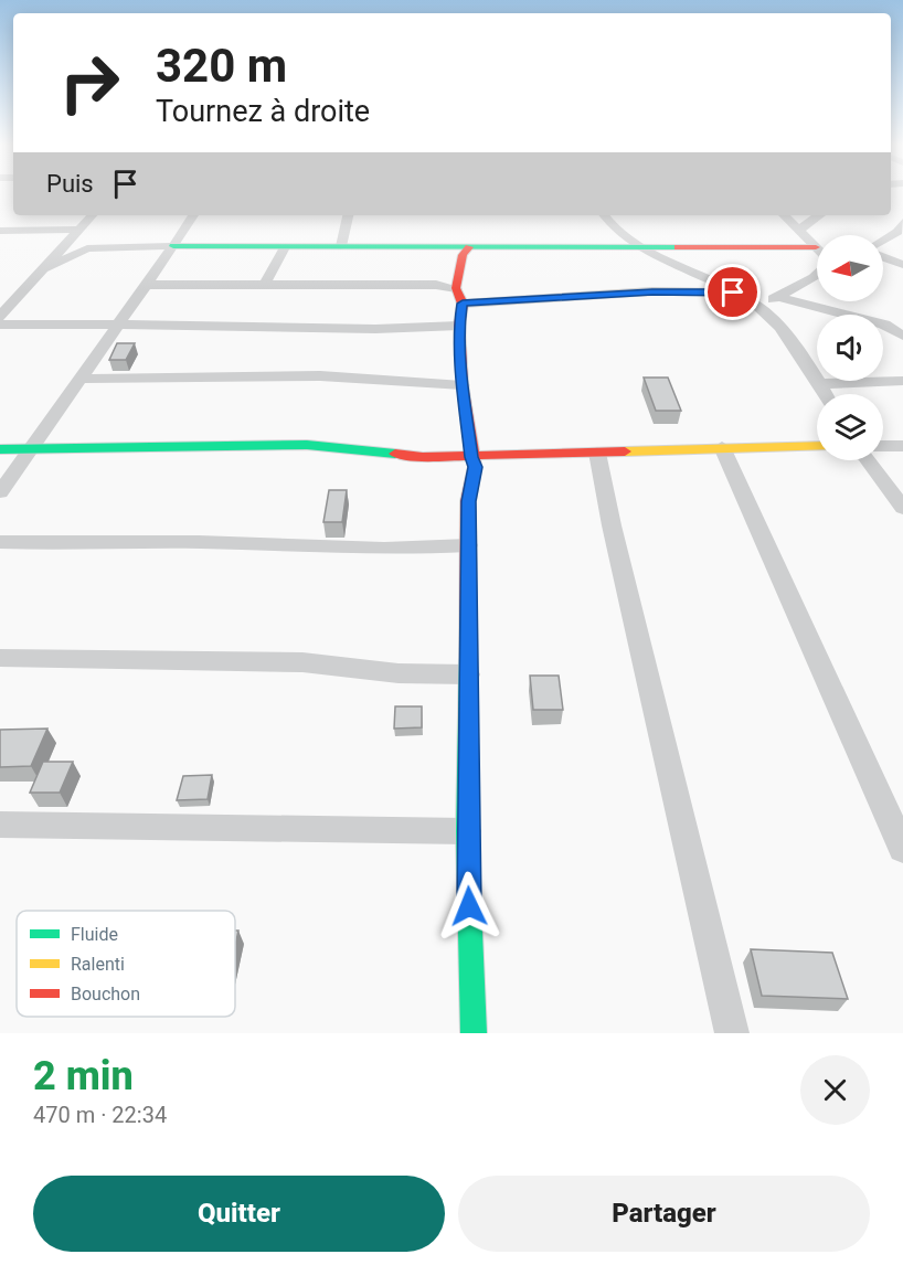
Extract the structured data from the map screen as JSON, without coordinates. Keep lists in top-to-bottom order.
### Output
{
  "legend": ["Fluide", "Ralenti", "Bouchon"],
  "north": "left",
  "page": {
    "turn": ["320 m", "Tournez à droite"],
    "then": "Puis",
    "heading": ["2 min", "470 m · 22:34"],
    "buttons": ["Quitter", "Partager"]
  }
}
